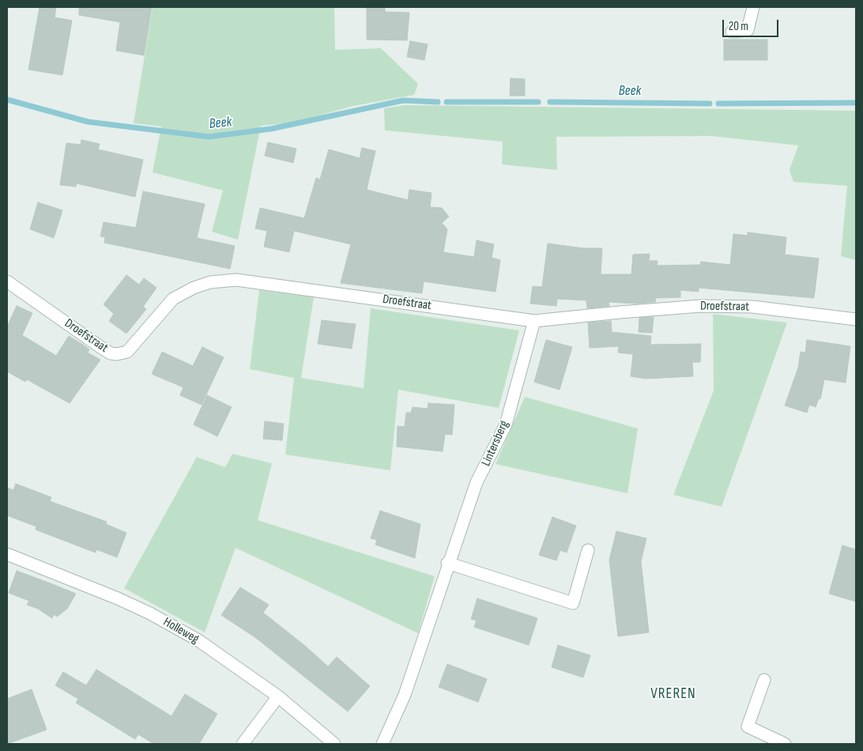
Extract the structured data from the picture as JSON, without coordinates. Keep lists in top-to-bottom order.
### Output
{
  "streets": {
    "street": ["Droefstraat", "Lintersberg", "Holleweg"]
  },
  "crossings": [
    ["Droefstraat", "Lintersberg"]
  ],
  "districts": ["VREREN"],
  "water": ["Beek"],
  "scale_bar": "20 m"
}
